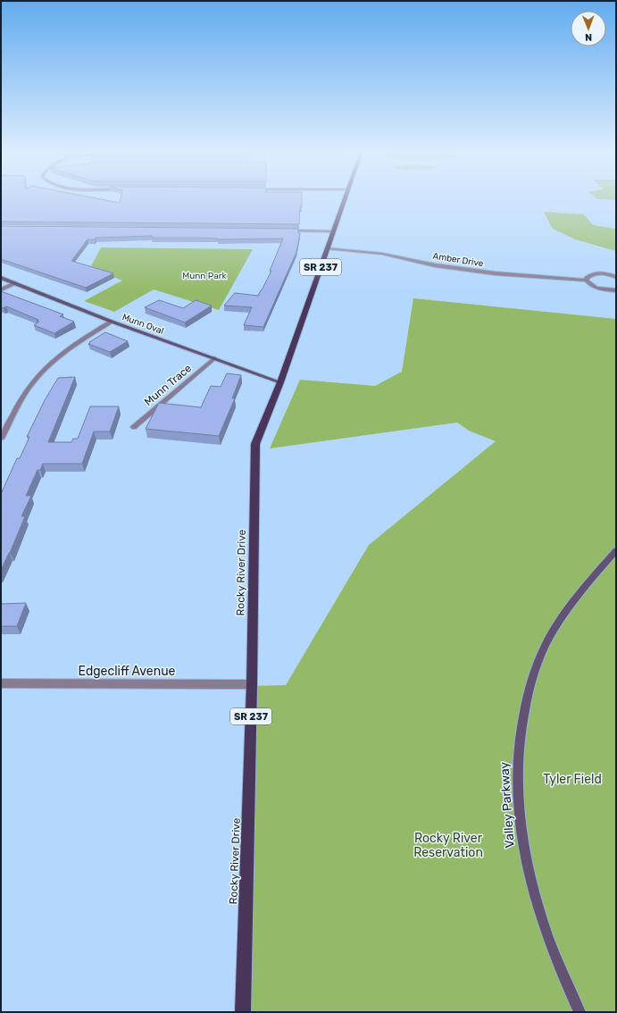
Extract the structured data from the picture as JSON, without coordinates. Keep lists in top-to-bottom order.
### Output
{
  "streets": {
    "main road": ["SR 237", "Rocky River Drive"],
    "street": [
      "Amber Drive",
      "Munn Oval",
      "Munn Trace",
      "Edgecliff Avenue",
      "Valley Parkway"
    ]
  },
  "crossings": [
    ["Amber Drive", "Rocky River Drive"],
    ["Munn Oval", "Munn Trace"],
    ["Munn Oval", "Rocky River Drive"],
    ["Rocky River Drive", "Edgecliff Avenue"]
  ],
  "parks": ["Munn Park", "Tyler Field", "Rocky River Reservation"],
  "north": "bottom"
}
